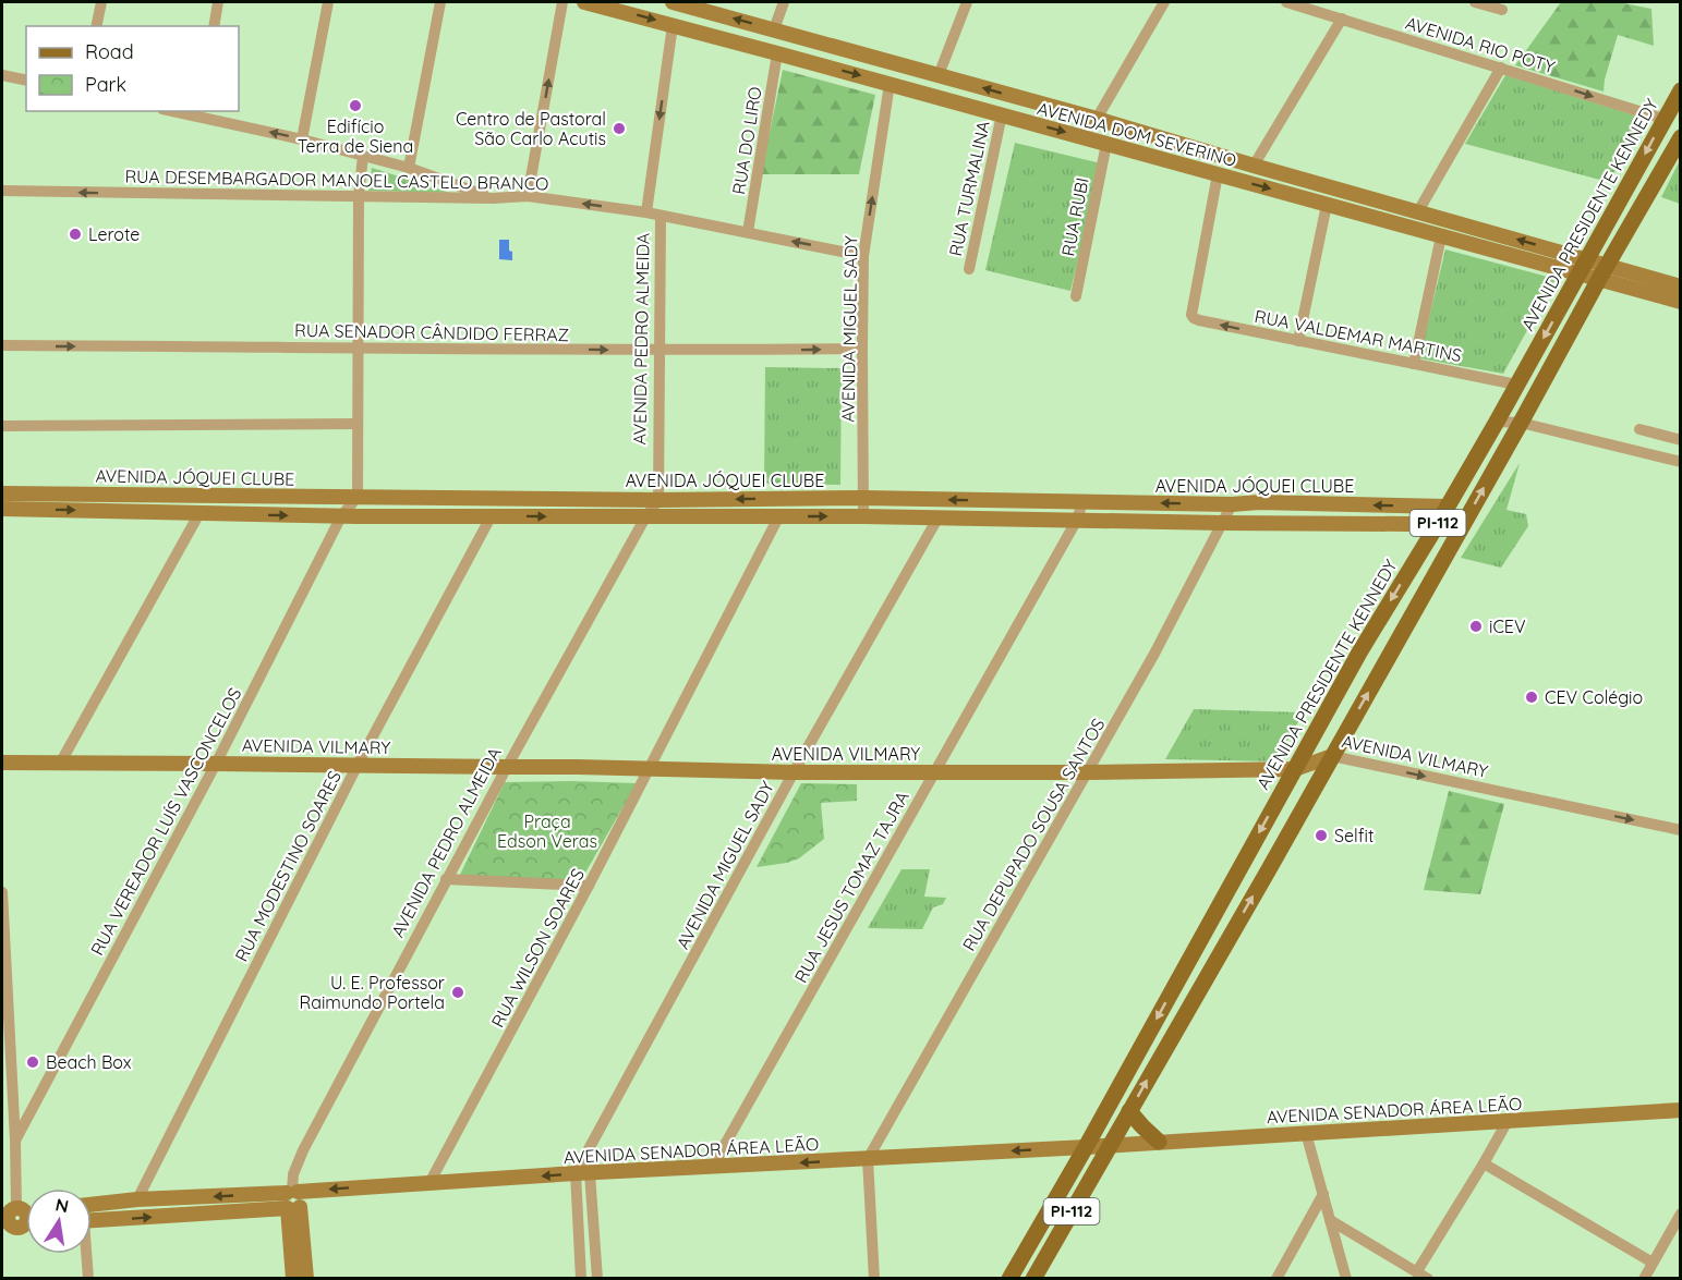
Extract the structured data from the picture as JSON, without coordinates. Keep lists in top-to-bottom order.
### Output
{
  "streets": {
    "main road": [
      "AVENIDA DOM SEVERINO",
      "AVENIDA PRESIDENTE KENNEDY",
      "AVENIDA PEDRO ALMEIDA",
      "AVENIDA JÓQUEI CLUBE",
      "PI-112",
      "AVENIDA VILMARY",
      "AVENIDA SENADOR ÁREA LEÃO"
    ],
    "street": [
      "AVENIDA RIO POTY",
      "RUA DO LIRO",
      "RUA DESEMBARGADOR MANOEL CASTELO BRANCO",
      "RUA TURMALINA",
      "RUA RUBI",
      "AVENIDA MIGUEL SADY",
      "RUA SENADOR CÂNDIDO FERRAZ",
      "RUA VALDEMAR MARTINS",
      "RUA VEREADOR LUÍS VASCONCELOS",
      "RUA DEPUPADO SOUSA SANTOS",
      "RUA MODESTINO SOARES",
      "RUA JESUS TOMAZ TAJRA",
      "RUA WILSON SOARES"
    ]
  },
  "crossings": [
    ["AVENIDA RIO POTY", "AVENIDA PRESIDENTE KENNEDY"],
    ["AVENIDA DOM SEVERINO", "RUA DO LIRO"],
    ["AVENIDA DOM SEVERINO", "RUA TURMALINA"],
    ["AVENIDA DOM SEVERINO", "AVENIDA PRESIDENTE KENNEDY"],
    ["AVENIDA DOM SEVERINO", "RUA RUBI"],
    ["AVENIDA DOM SEVERINO", "AVENIDA MIGUEL SADY"],
    ["AVENIDA DOM SEVERINO", "RUA VALDEMAR MARTINS"],
    ["AVENIDA DOM SEVERINO", "AVENIDA PEDRO ALMEIDA"],
    ["AVENIDA DOM SEVERINO", "PI-112"],
    ["RUA DO LIRO", "RUA DESEMBARGADOR MANOEL CASTELO BRANCO"],
    ["RUA DESEMBARGADOR MANOEL CASTELO BRANCO", "AVENIDA MIGUEL SADY"],
    ["RUA DESEMBARGADOR MANOEL CASTELO BRANCO", "AVENIDA PEDRO ALMEIDA"],
    ["AVENIDA PRESIDENTE KENNEDY", "RUA VALDEMAR MARTINS"],
    ["AVENIDA PRESIDENTE KENNEDY", "AVENIDA JÓQUEI CLUBE"],
    ["AVENIDA PRESIDENTE KENNEDY", "AVENIDA VILMARY"],
    ["AVENIDA PRESIDENTE KENNEDY", "AVENIDA SENADOR ÁREA LEÃO"],
    ["AVENIDA MIGUEL SADY", "RUA SENADOR CÂNDIDO FERRAZ"],
    ["AVENIDA MIGUEL SADY", "AVENIDA JÓQUEI CLUBE"],
    ["AVENIDA MIGUEL SADY", "AVENIDA VILMARY"],
    ["AVENIDA MIGUEL SADY", "AVENIDA SENADOR ÁREA LEÃO"],
    ["RUA SENADOR CÂNDIDO FERRAZ", "AVENIDA PEDRO ALMEIDA"],
    ["AVENIDA PEDRO ALMEIDA", "AVENIDA JÓQUEI CLUBE"],
    ["AVENIDA PEDRO ALMEIDA", "AVENIDA VILMARY"],
    ["AVENIDA PEDRO ALMEIDA", "AVENIDA SENADOR ÁREA LEÃO"],
    ["AVENIDA JÓQUEI CLUBE", "RUA VEREADOR LUÍS VASCONCELOS"],
    ["AVENIDA JÓQUEI CLUBE", "RUA DEPUPADO SOUSA SANTOS"],
    ["AVENIDA JÓQUEI CLUBE", "RUA MODESTINO SOARES"],
    ["AVENIDA JÓQUEI CLUBE", "RUA JESUS TOMAZ TAJRA"],
    ["AVENIDA JÓQUEI CLUBE", "RUA WILSON SOARES"],
    ["PI-112", "AVENIDA VILMARY"],
    ["PI-112", "AVENIDA SENADOR ÁREA LEÃO"],
    ["AVENIDA VILMARY", "RUA VEREADOR LUÍS VASCONCELOS"],
    ["AVENIDA VILMARY", "RUA DEPUPADO SOUSA SANTOS"],
    ["AVENIDA VILMARY", "RUA MODESTINO SOARES"],
    ["AVENIDA VILMARY", "RUA JESUS TOMAZ TAJRA"],
    ["AVENIDA VILMARY", "RUA WILSON SOARES"],
    ["RUA DEPUPADO SOUSA SANTOS", "AVENIDA SENADOR ÁREA LEÃO"],
    ["RUA MODESTINO SOARES", "AVENIDA SENADOR ÁREA LEÃO"],
    ["RUA JESUS TOMAZ TAJRA", "AVENIDA SENADOR ÁREA LEÃO"],
    ["RUA WILSON SOARES", "AVENIDA SENADOR ÁREA LEÃO"]
  ],
  "one_way": ["AVENIDA RIO POTY"],
  "parks": ["Praça Edson Veras"],
  "places": [
    "Edifício Terra de Siena",
    "Centro de Pastoral São Carlo Acutis",
    "Lerote",
    "iCEV",
    "CEV Colégio",
    "Selfit",
    "U. E. Professor Raimundo Portela",
    "Beach Box"
  ],
  "legend": ["Road", "Park"],
  "north": "top"
}
